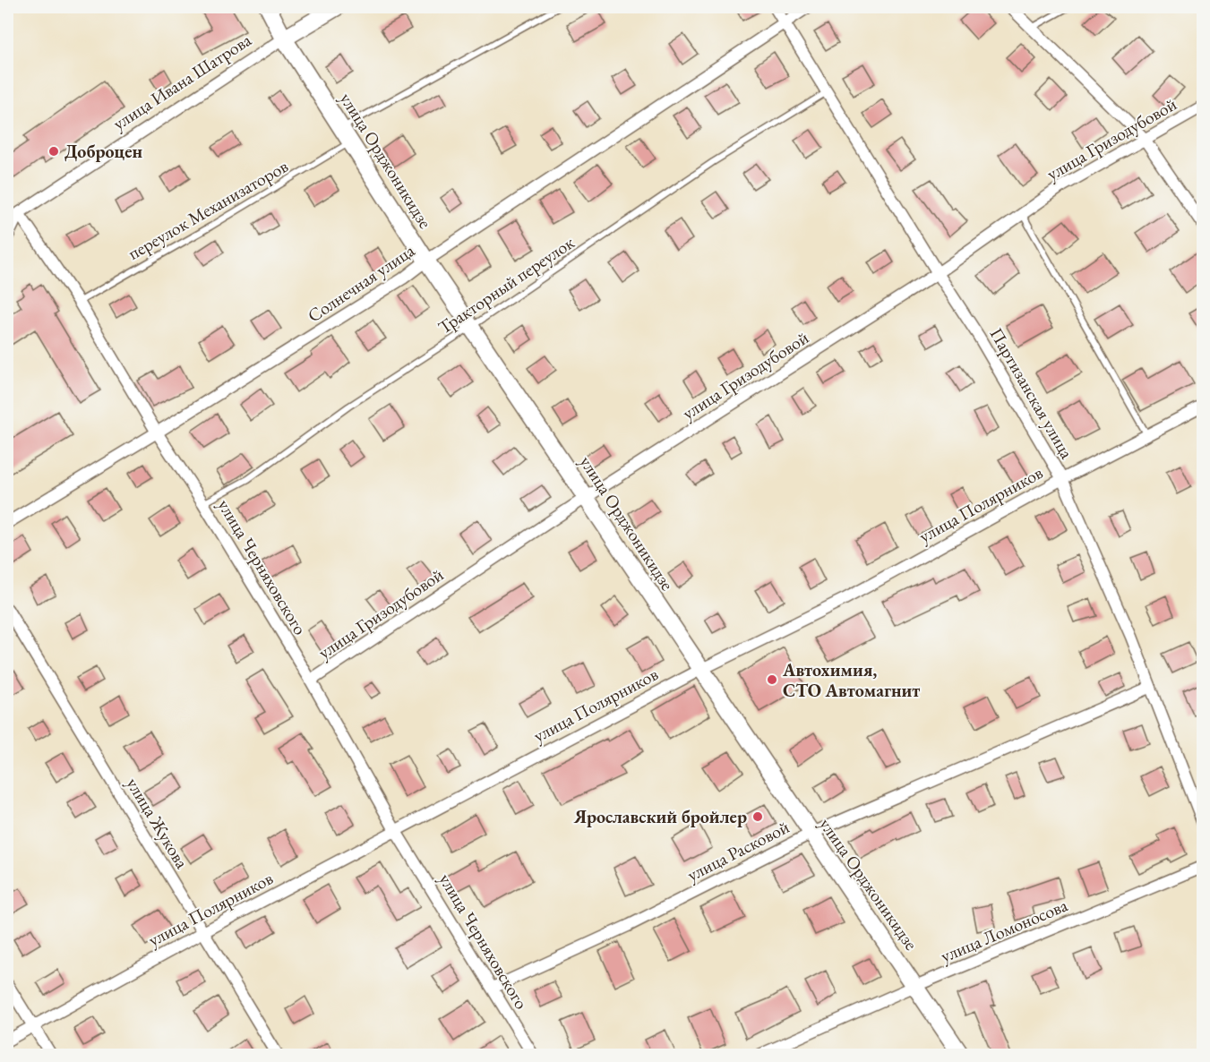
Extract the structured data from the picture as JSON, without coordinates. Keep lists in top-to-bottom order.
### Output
{
  "streets": {
    "main road": ["улица Ивана Шатрова", "улица Орджоникидзе"],
    "street": [
      "улица Гризодубовой",
      "Солнечная улица",
      "Партизанская улица",
      "улица Полярников",
      "улица Черняховского",
      "улица Жукова",
      "улица Расковой",
      "улица Ломоносова"
    ],
    "lane": ["переулок Механизаторов", "Тракторный переулок"]
  },
  "crossings": [
    ["улица Ивана Шатрова", "улица Орджоникидзе"],
    ["улица Ивана Шатрова", "улица Черняховского"],
    ["улица Гризодубовой", "улица Орджоникидзе"],
    ["улица Гризодубовой", "Партизанская улица"],
    ["улица Гризодубовой", "улица Черняховского"],
    ["улица Орджоникидзе", "переулок Механизаторов"],
    ["улица Орджоникидзе", "Солнечная улица"],
    ["улица Орджоникидзе", "Тракторный переулок"],
    ["улица Орджоникидзе", "улица Полярников"],
    ["улица Орджоникидзе", "улица Расковой"],
    ["улица Орджоникидзе", "улица Ломоносова"],
    ["переулок Механизаторов", "улица Черняховского"],
    ["Солнечная улица", "Партизанская улица"],
    ["Солнечная улица", "улица Черняховского"],
    ["Тракторный переулок", "Партизанская улица"],
    ["Тракторный переулок", "улица Черняховского"],
    ["Партизанская улица", "улица Полярников"],
    ["Партизанская улица", "улица Расковой"],
    ["улица Полярников", "улица Черняховского"],
    ["улица Полярников", "улица Жукова"],
    ["улица Черняховского", "улица Расковой"]
  ],
  "places": ["Доброцен", "Автохимия, СТО Автомагнит", "Ярославский бройлер"]
}
